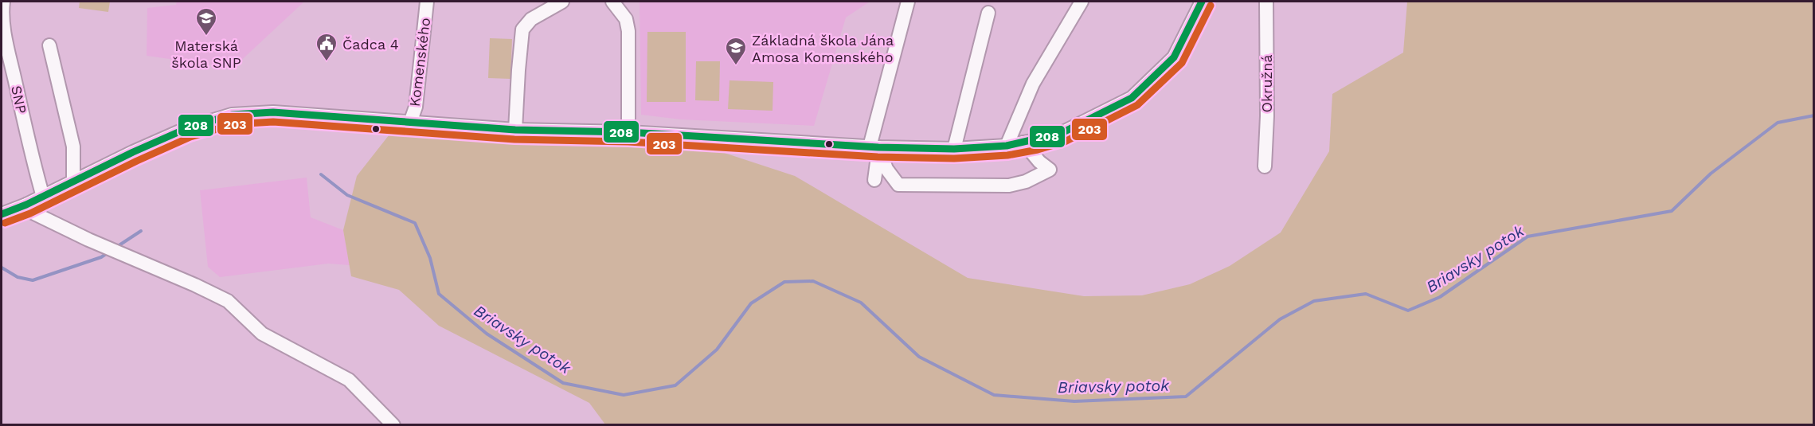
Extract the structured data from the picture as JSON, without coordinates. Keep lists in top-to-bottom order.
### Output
{
  "streets": {
    "street": ["Komenského", "Okružná", "SNP"]
  },
  "water": ["Briavsky potok"],
  "places": {
    "school or university": ["Materská škola SNP", "Základná škola Jána Amosa Komenského"],
    "public building": ["Čadca 4"]
  },
  "lines": ["transit line 208", "transit line 203"]
}
